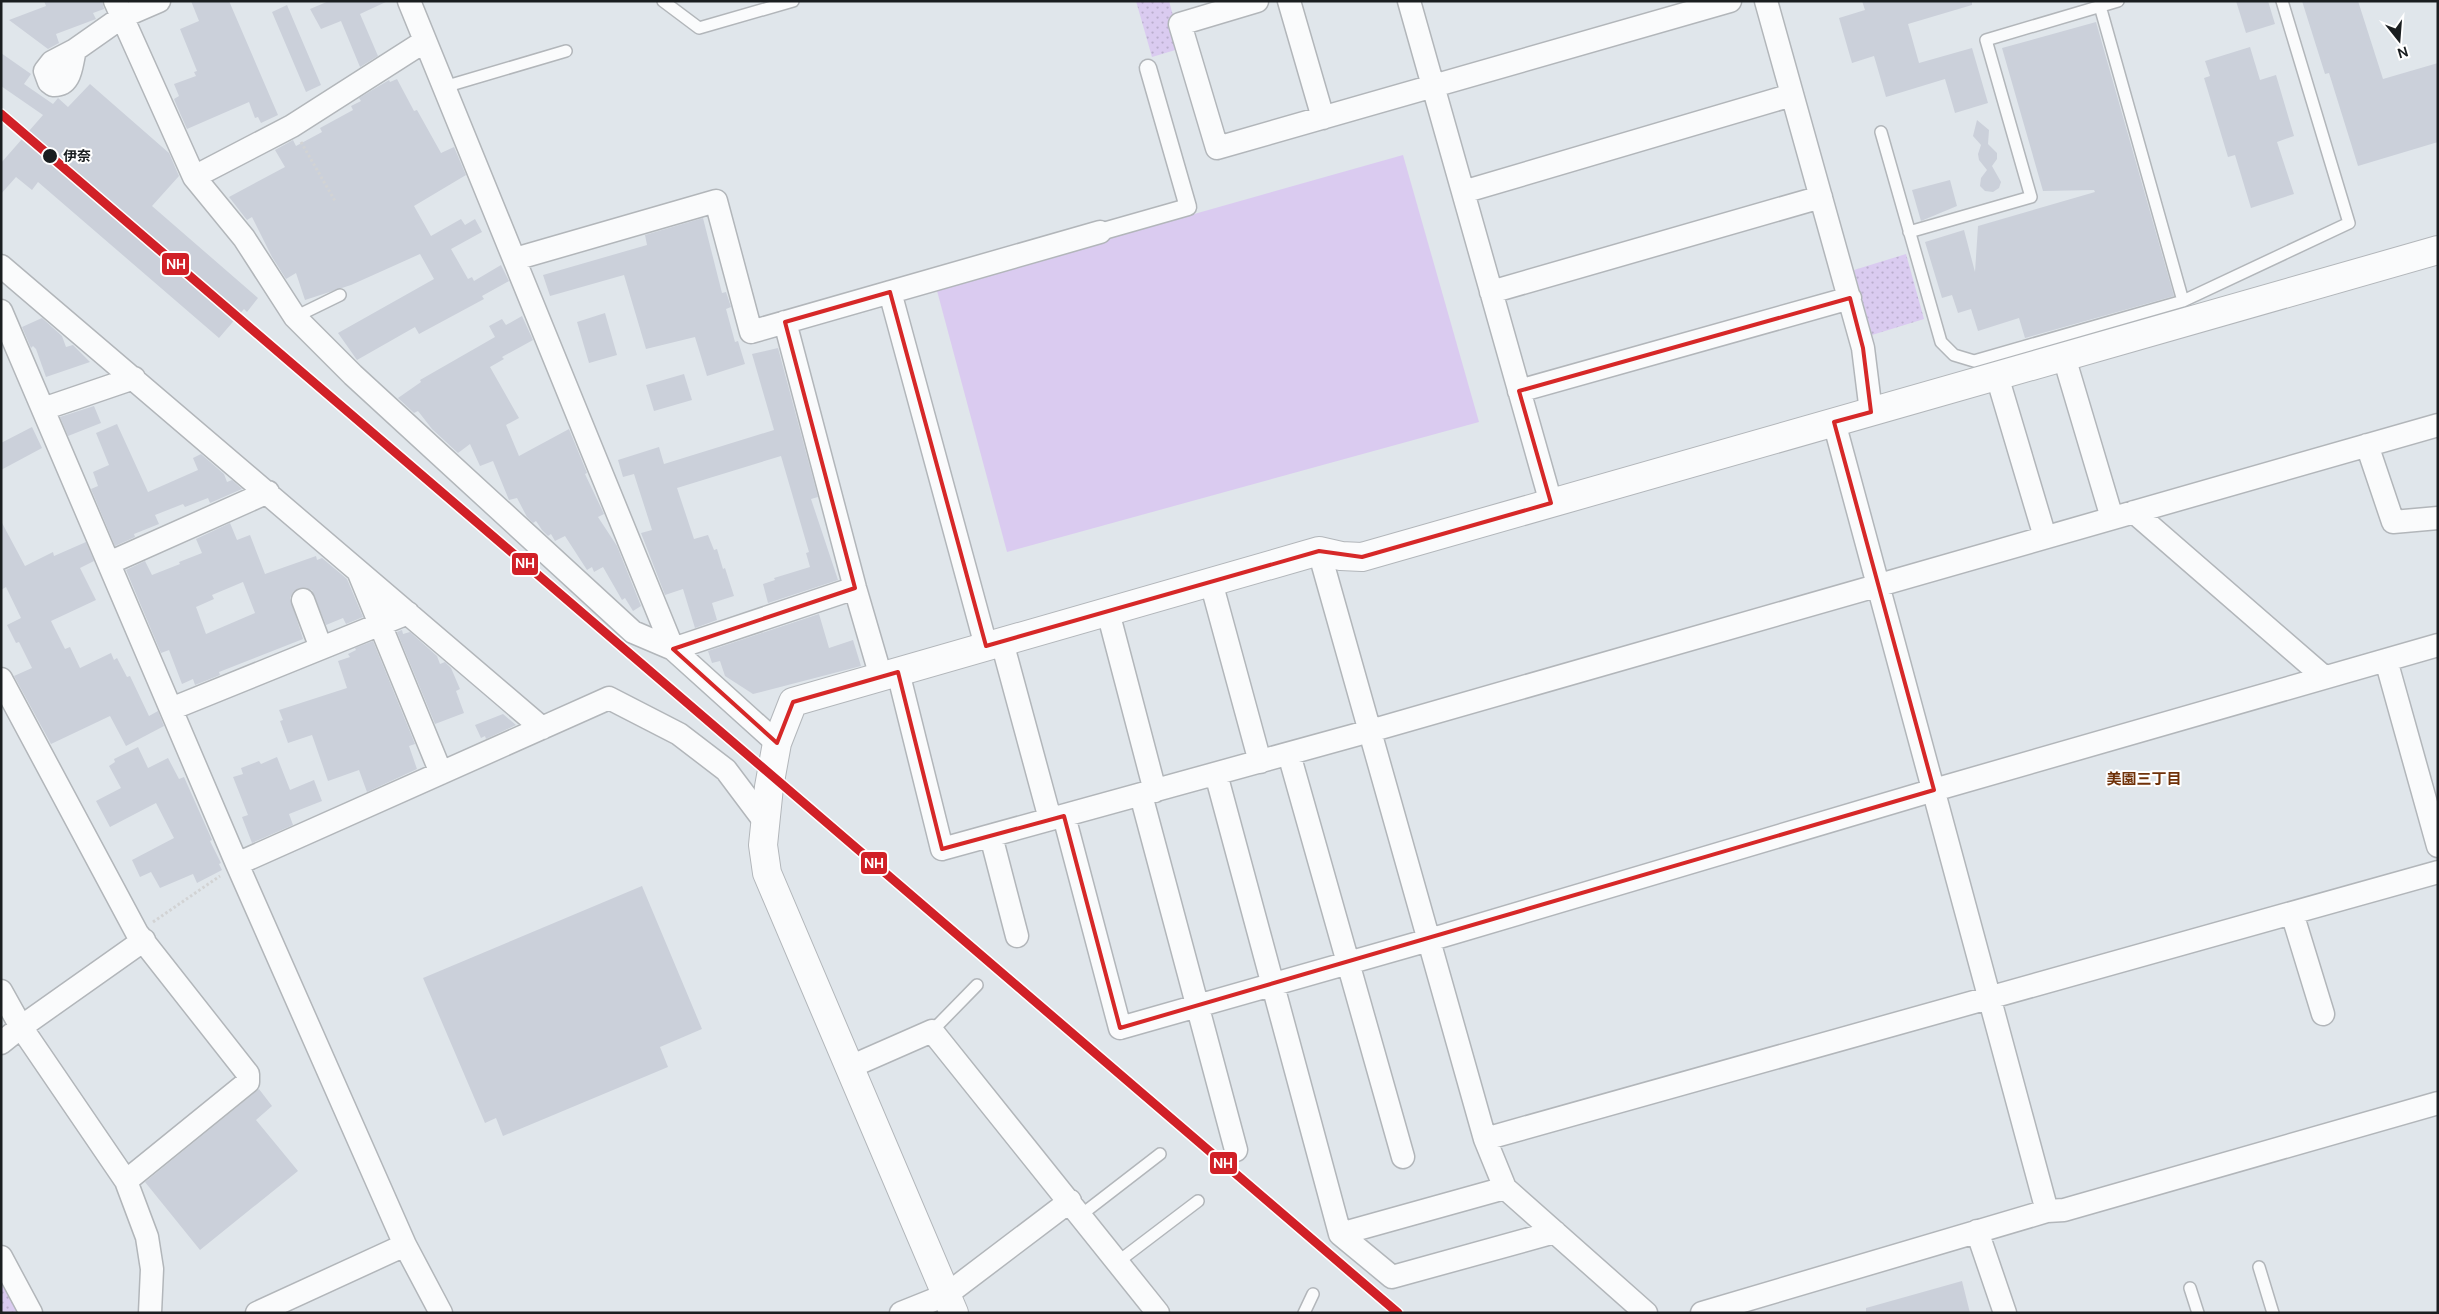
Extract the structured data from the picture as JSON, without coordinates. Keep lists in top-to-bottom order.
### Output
{
  "districts": ["美園三丁目"],
  "places": ["伊奈"],
  "lines": ["transit line NH"],
  "north": "bottom"
}
